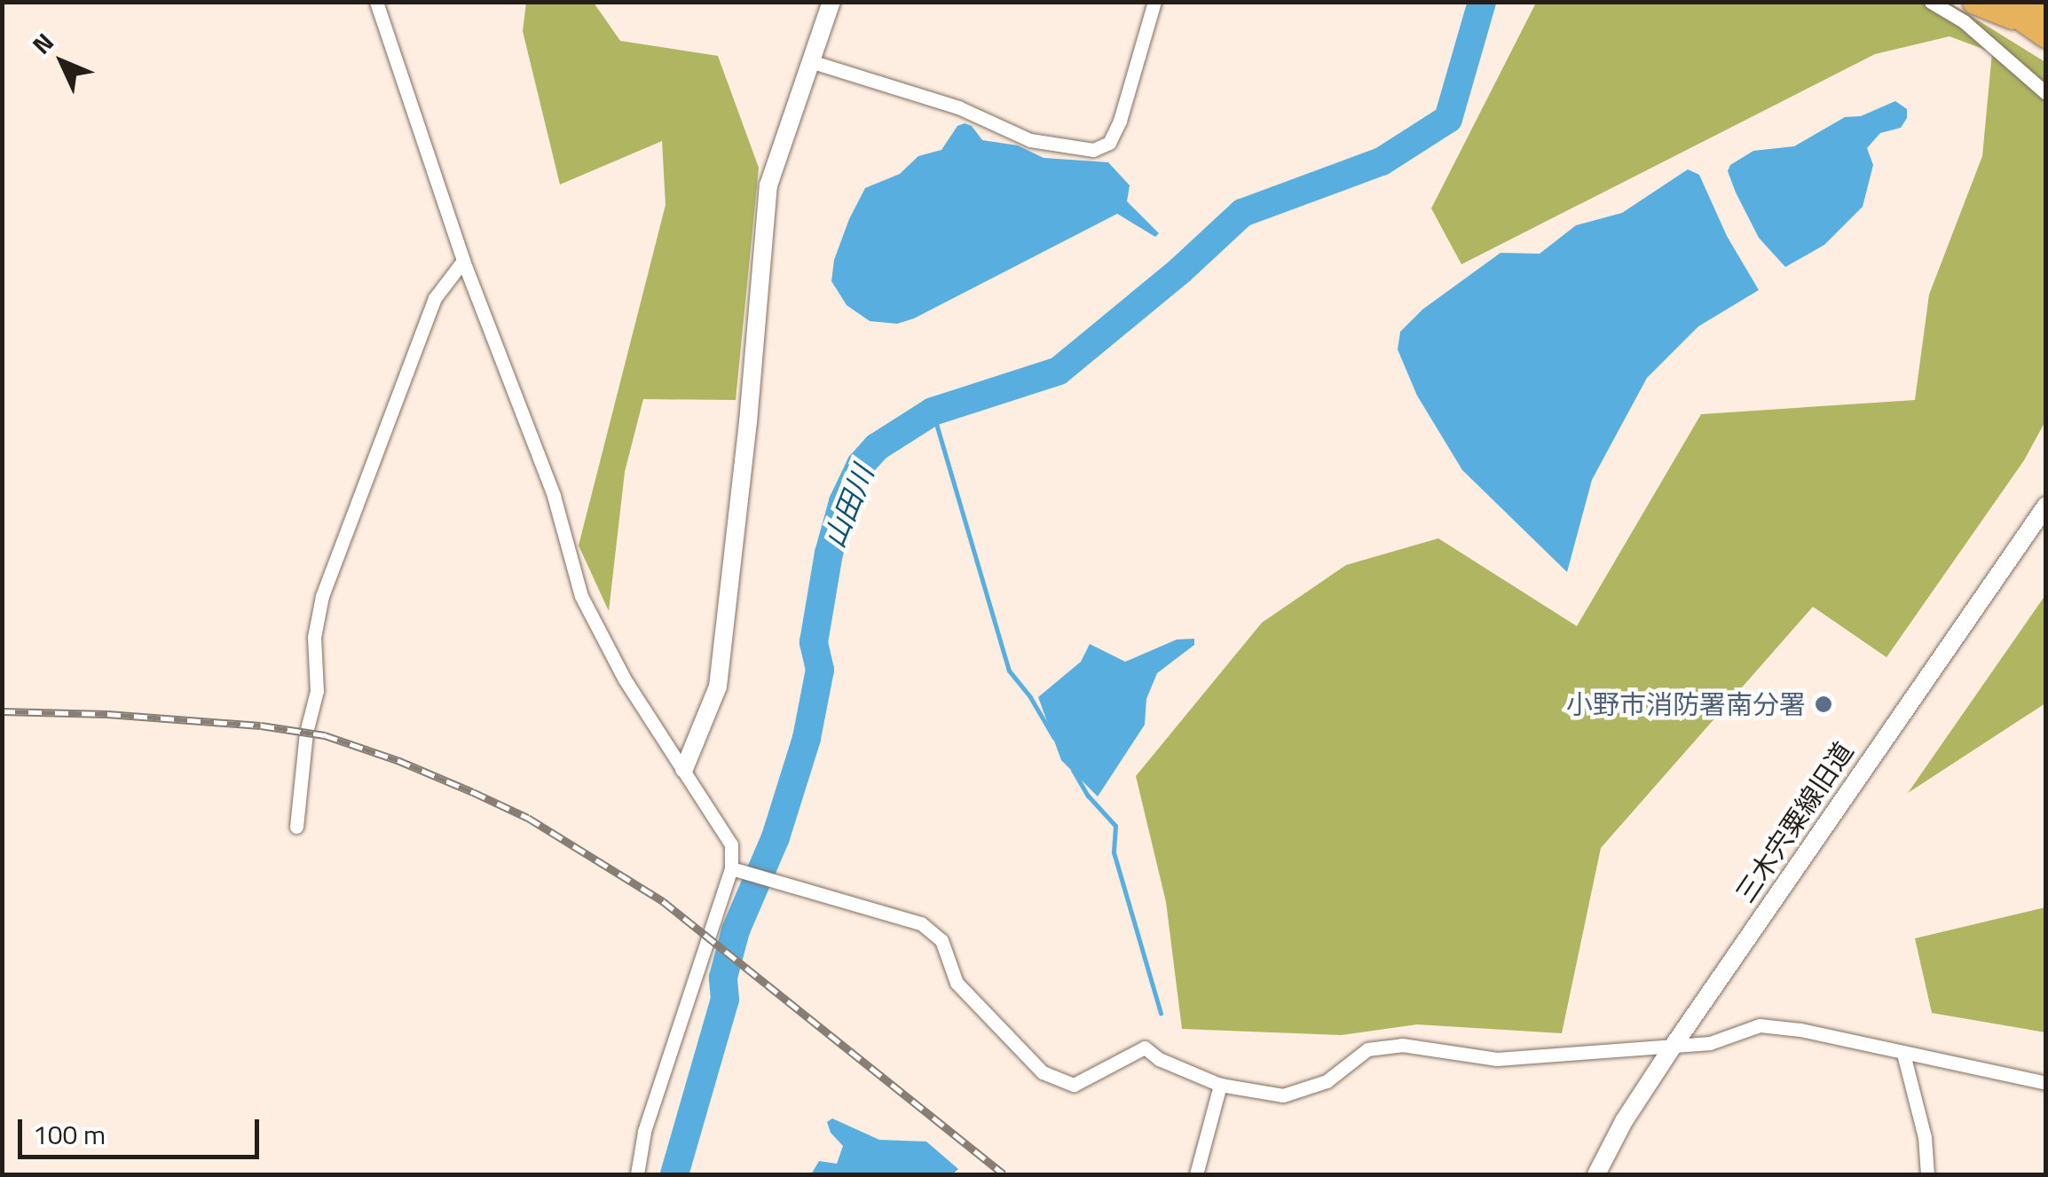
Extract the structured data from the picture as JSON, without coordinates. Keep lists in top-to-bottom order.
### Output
{
  "streets": {
    "street": ["三木宍粟線旧道"]
  },
  "water": ["山田川"],
  "places": ["小野市消防署南分署"],
  "scale_bar": "100 m",
  "north": "top left"
}
